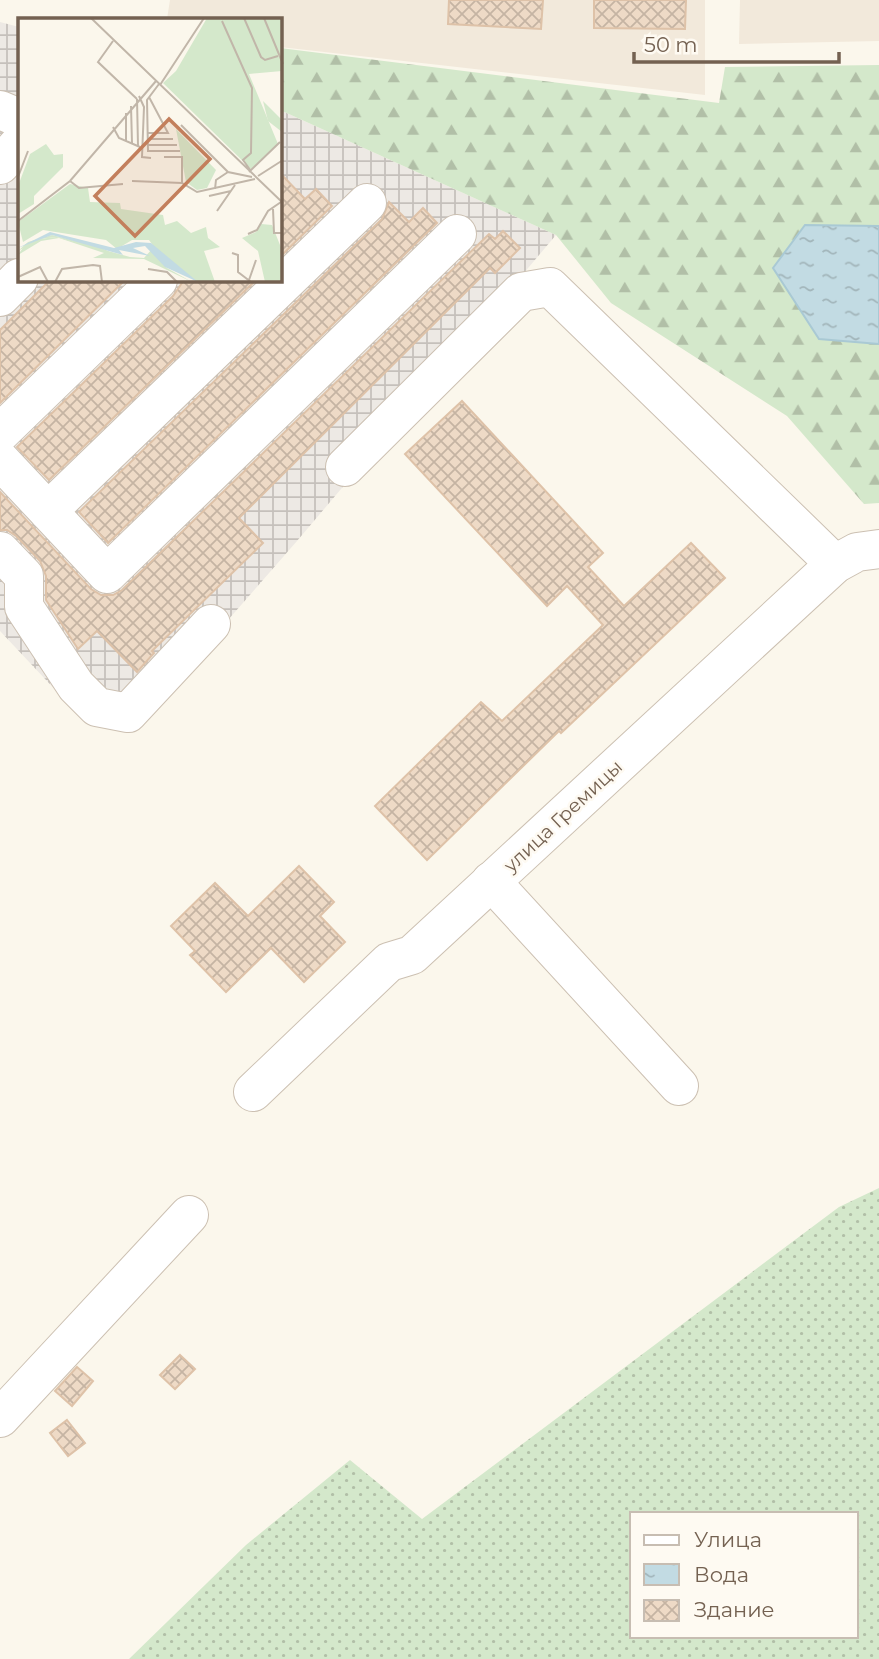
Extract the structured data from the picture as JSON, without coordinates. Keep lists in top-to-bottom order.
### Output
{
  "streets": {
    "street": ["улица Гремицы"]
  },
  "legend": ["Улица", "Вода", "Здание"],
  "scale_bar": "50 m"
}
